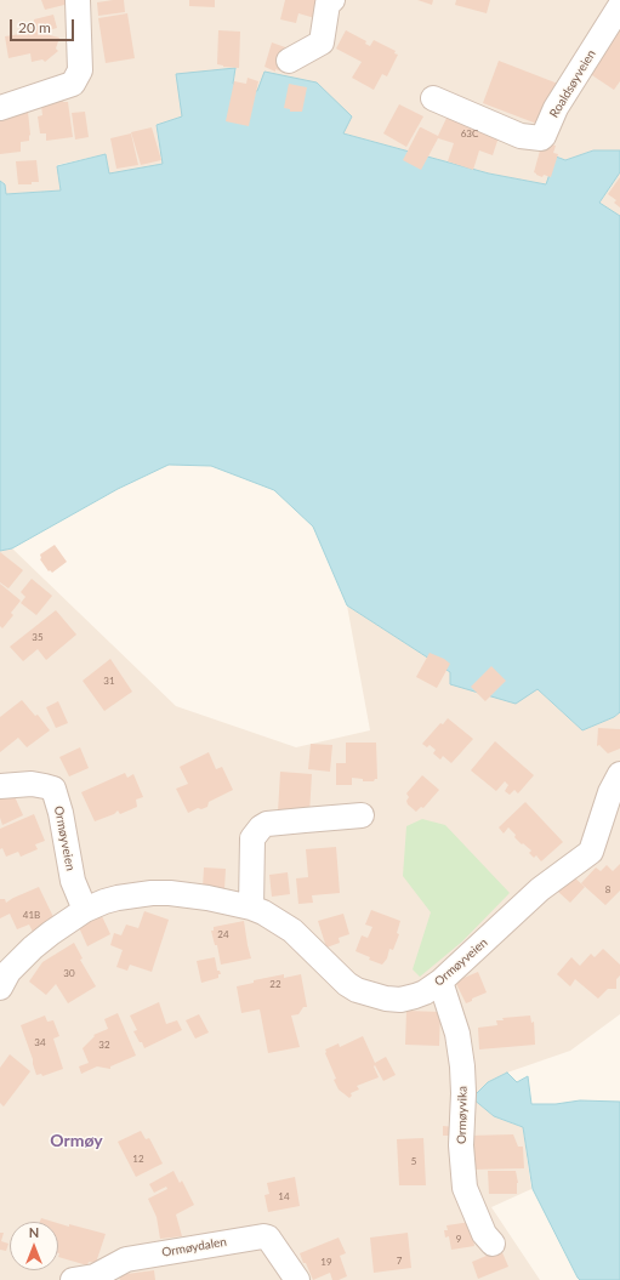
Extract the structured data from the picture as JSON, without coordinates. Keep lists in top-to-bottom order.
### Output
{
  "streets": {
    "street": [
      "Roaldsøyveien",
      "Ormøyveien",
      "Ormøyvika",
      "Ormøydalen"
    ]
  },
  "crossings": [
    ["Ormøyveien", "Ormøyvika"]
  ],
  "districts": ["Ormøy"],
  "house_numbers": [
    "63C",
    "35",
    "31",
    "8",
    "41B",
    "24",
    "30",
    "22",
    "34",
    "32",
    "12",
    "5",
    "14",
    "9",
    "7",
    "19"
  ],
  "scale_bar": "20 m",
  "north": "top"
}
